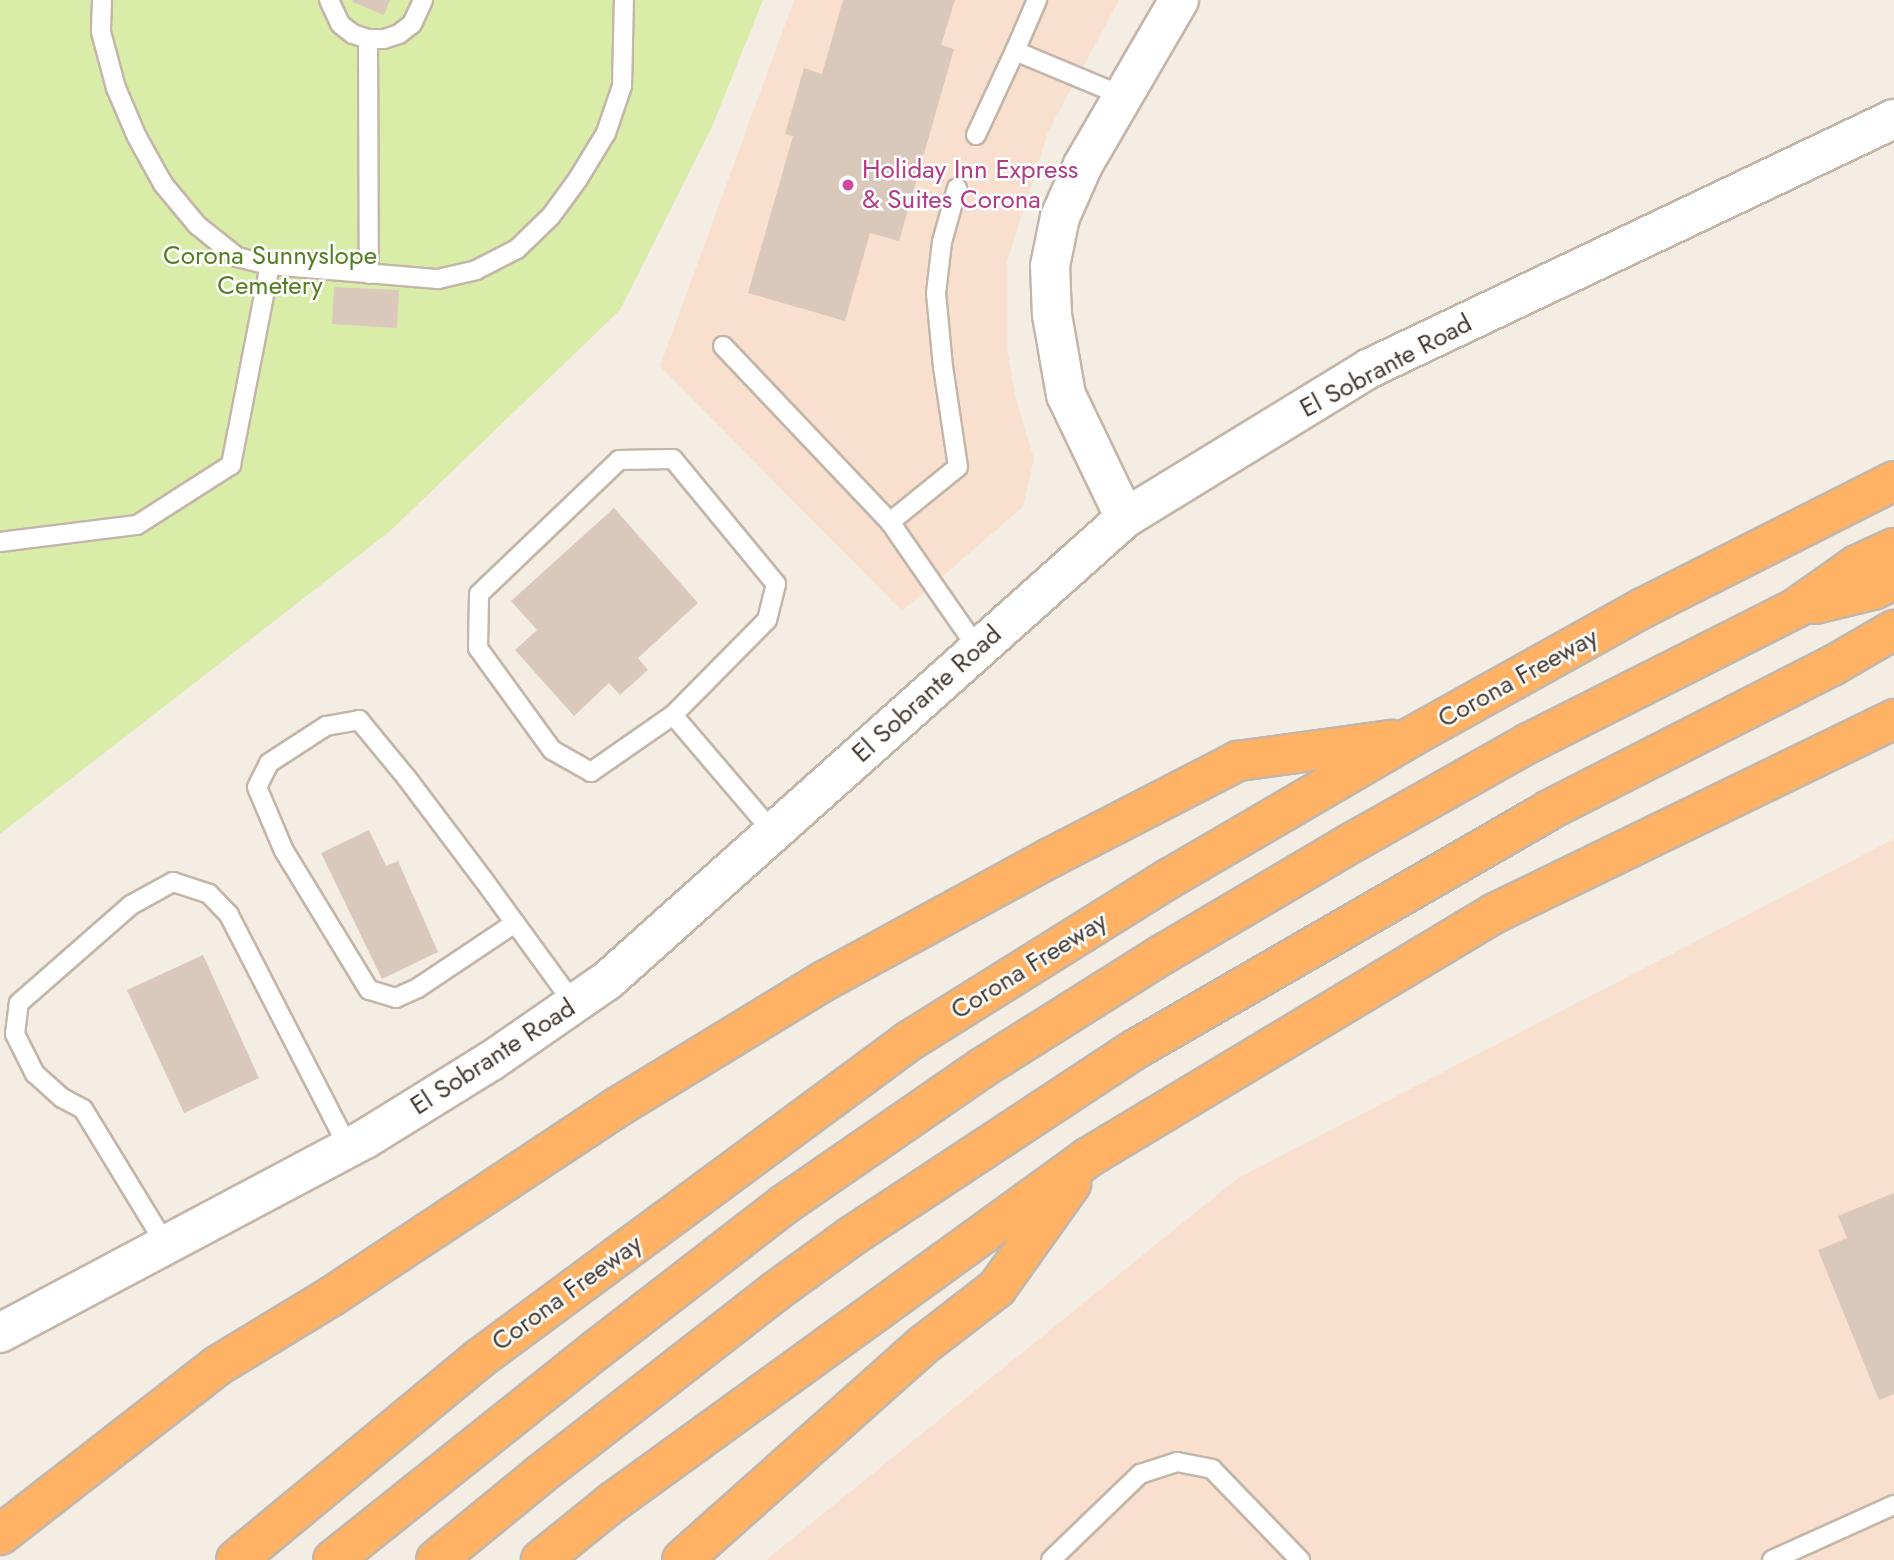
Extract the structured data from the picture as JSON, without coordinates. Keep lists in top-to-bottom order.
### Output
{
  "streets": {
    "highway": ["Corona Freeway"],
    "street": ["El Sobrante Road"]
  },
  "parks": ["Corona Sunnyslope Cemetery"],
  "places": ["Holiday Inn Express & Suites Corona"]
}
